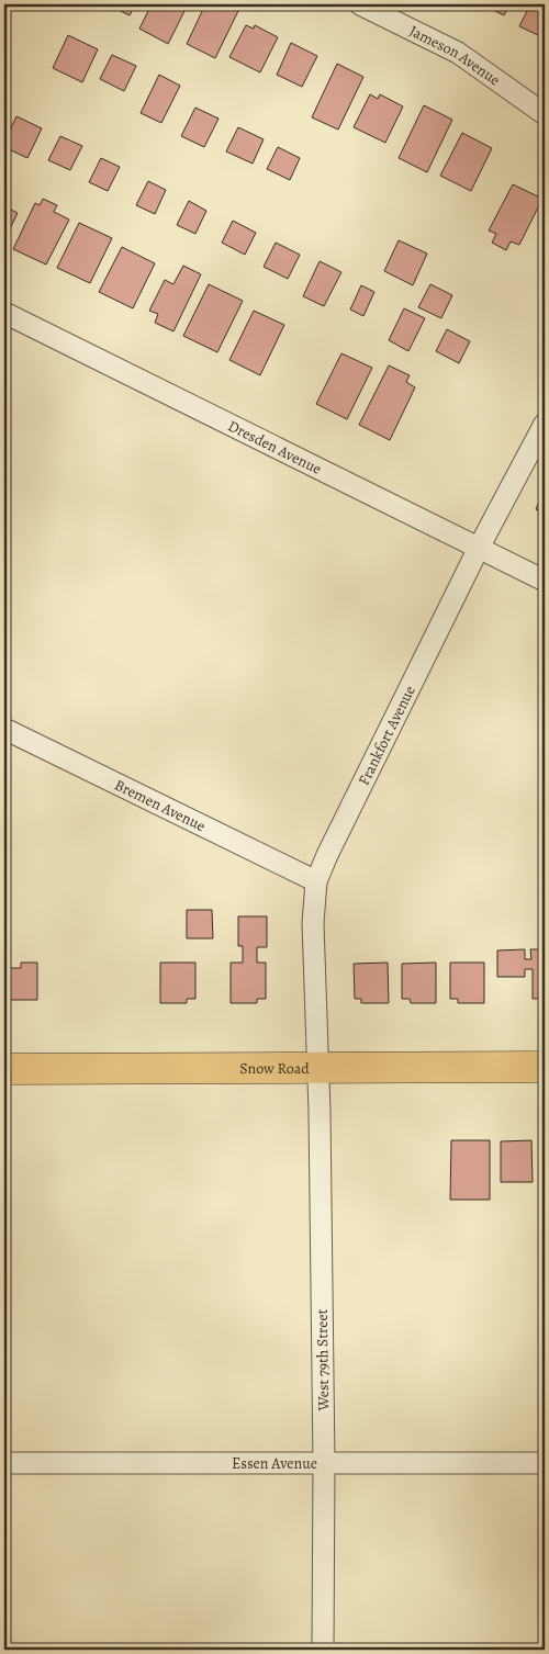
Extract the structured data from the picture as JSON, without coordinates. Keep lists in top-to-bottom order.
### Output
{
  "streets": {
    "main road": ["Snow Road"],
    "street": [
      "Jameson Avenue",
      "Dresden Avenue",
      "Frankfort Avenue",
      "Bremen Avenue",
      "West 79th Street",
      "Essen Avenue"
    ]
  },
  "crossings": [
    ["Dresden Avenue", "Frankfort Avenue"],
    ["Frankfort Avenue", "Bremen Avenue"],
    ["Frankfort Avenue", "Snow Road"],
    ["Frankfort Avenue", "West 79th Street"],
    ["Snow Road", "West 79th Street"],
    ["West 79th Street", "Essen Avenue"]
  ]
}
